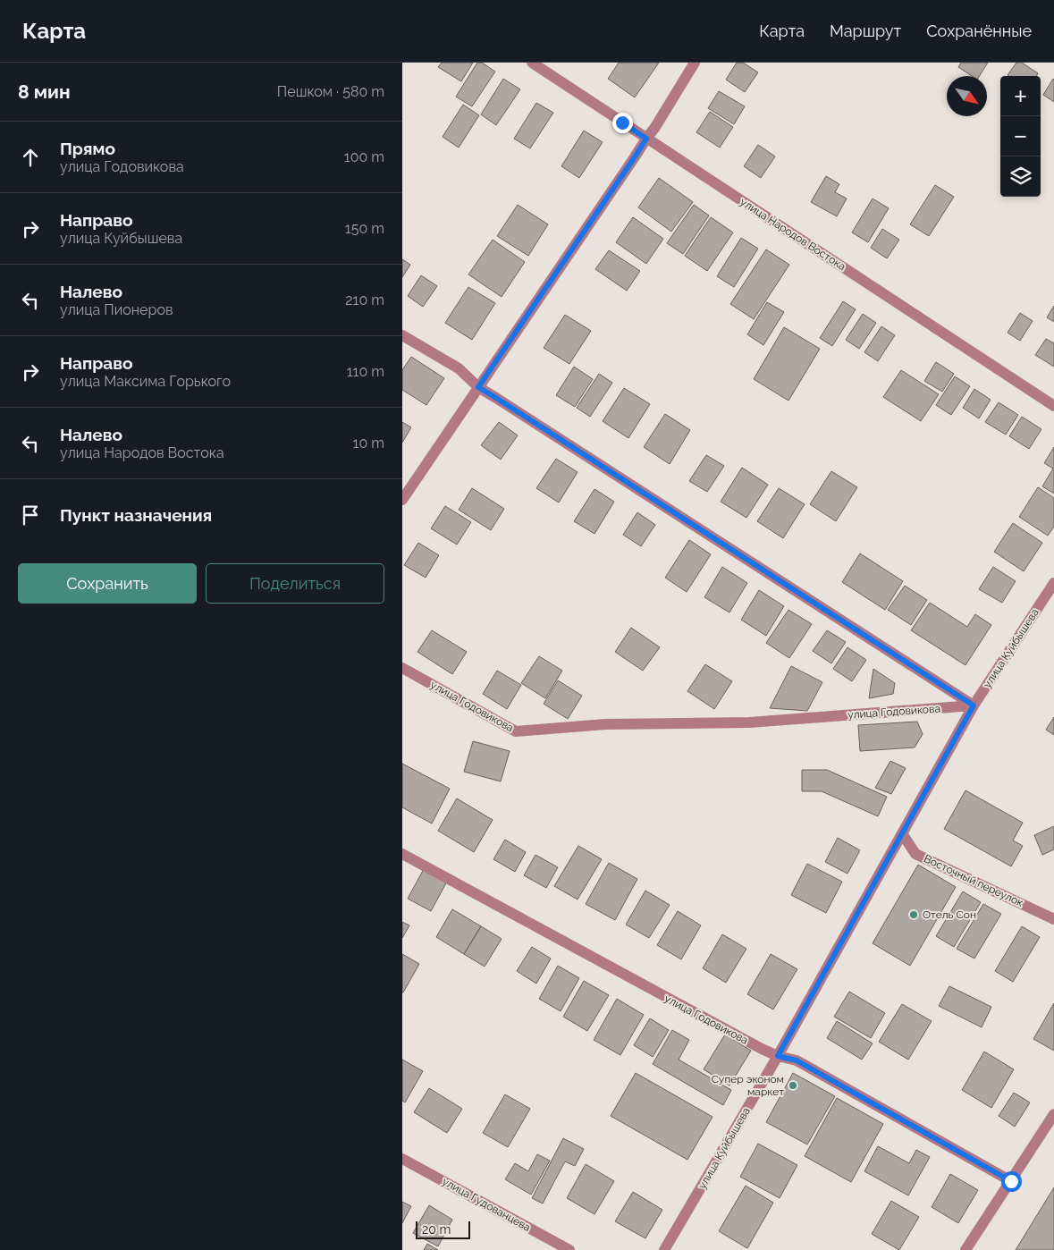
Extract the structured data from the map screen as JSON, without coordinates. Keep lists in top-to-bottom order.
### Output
{
  "streets": {
    "street": [
      "улица Народов Востока",
      "улица Куйбышева",
      "улица Годовикова",
      "Восточный переулок",
      "улица Гудованцева"
    ]
  },
  "crossings": [
    ["улица Куйбышева", "улица Годовикова"],
    ["улица Куйбышева", "Восточный переулок"]
  ],
  "places": ["Отель Сон", "Супер эконом маркет"],
  "scale_bar": "20 m",
  "north": "bottom right",
  "page": {
    "header": "Карта",
    "nav": ["Карта", "Маршрут", "Сохранённые"],
    "heading": ["8 мин", "Пешком · 580 m"],
    "map_buttons": ["+", "−"],
    "list": [
      ["Прямо", "улица Годовикова", "100 m"],
      ["Направо", "улица Куйбышева", "150 m"],
      ["Налево", "улица Пионеров", "210 m"],
      ["Направо", "улица Максима Горького", "110 m"],
      ["Налево", "улица Народов Востока", "10 m"],
      "Пункт назначения"
    ],
    "buttons": ["Сохранить", "Поделиться"],
    "scale": "20 m"
  }
}
